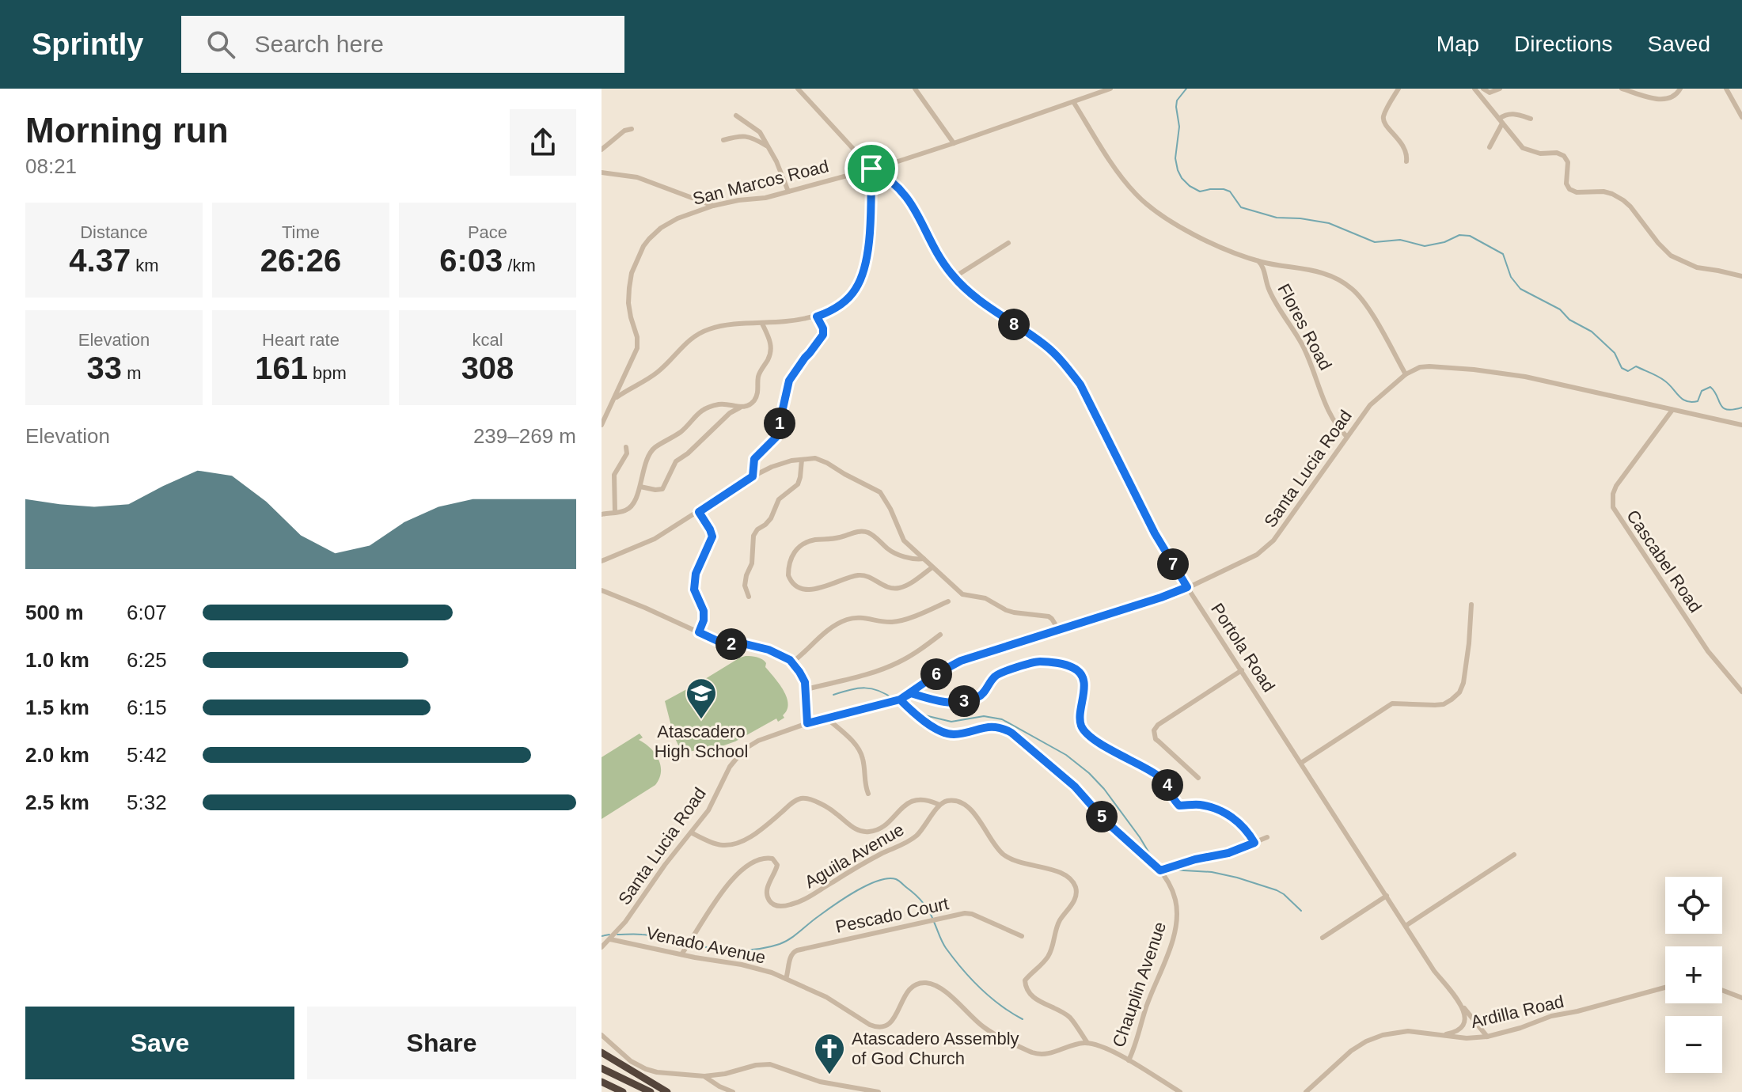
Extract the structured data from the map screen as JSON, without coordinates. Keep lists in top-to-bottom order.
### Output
{
  "streets": {
    "street": [
      "San Marcos Road",
      "Flores Road",
      "Santa Lucia Road",
      "Cascabel Road",
      "Portola Road",
      "Aguila Avenue",
      "Pescado Court",
      "Venado Avenue",
      "Chauplin Avenue",
      "Ardilla Road"
    ]
  },
  "crossings": [
    ["San Marcos Road", "Portola Road"],
    ["Flores Road", "Santa Lucia Road"],
    ["Santa Lucia Road", "Cascabel Road"],
    ["Santa Lucia Road", "Portola Road"],
    ["Santa Lucia Road", "Venado Avenue"],
    ["Santa Lucia Road", "Chauplin Avenue"],
    ["Portola Road", "Ardilla Road"],
    ["Aguila Avenue", "Venado Avenue"],
    ["Pescado Court", "Venado Avenue"]
  ],
  "places": {
    "school or university": ["Atascadero High School"],
    "church": ["Atascadero Assembly of God Church"]
  },
  "page": {
    "header": "Sprintly",
    "search": "Search here",
    "nav": ["Map", "Directions", "Saved"],
    "heading": ["Morning run", "08:21"],
    "stats": [
      ["Distance", "4.37 km"],
      ["Time", "26:26"],
      ["Pace", "6:03 /km"],
      ["Elevation", "33 m"],
      ["Heart rate", "161 bpm"],
      ["kcal", "308"]
    ],
    "pins": [
      "8",
      "1",
      "7",
      "2",
      "6",
      "3",
      "4",
      "5"
    ],
    "chart": ["Elevation", "239–269 m"],
    "list": [
      {
        "name": "500 m",
        "note": "6:07"
      },
      {
        "name": "1.0 km",
        "note": "6:25"
      },
      {
        "name": "1.5 km",
        "note": "6:15"
      },
      {
        "name": "2.0 km",
        "note": "5:42"
      },
      {
        "name": "2.5 km",
        "note": "5:32"
      }
    ],
    "map_buttons": ["+", "−"],
    "buttons": ["Save", "Share"]
  }
}
